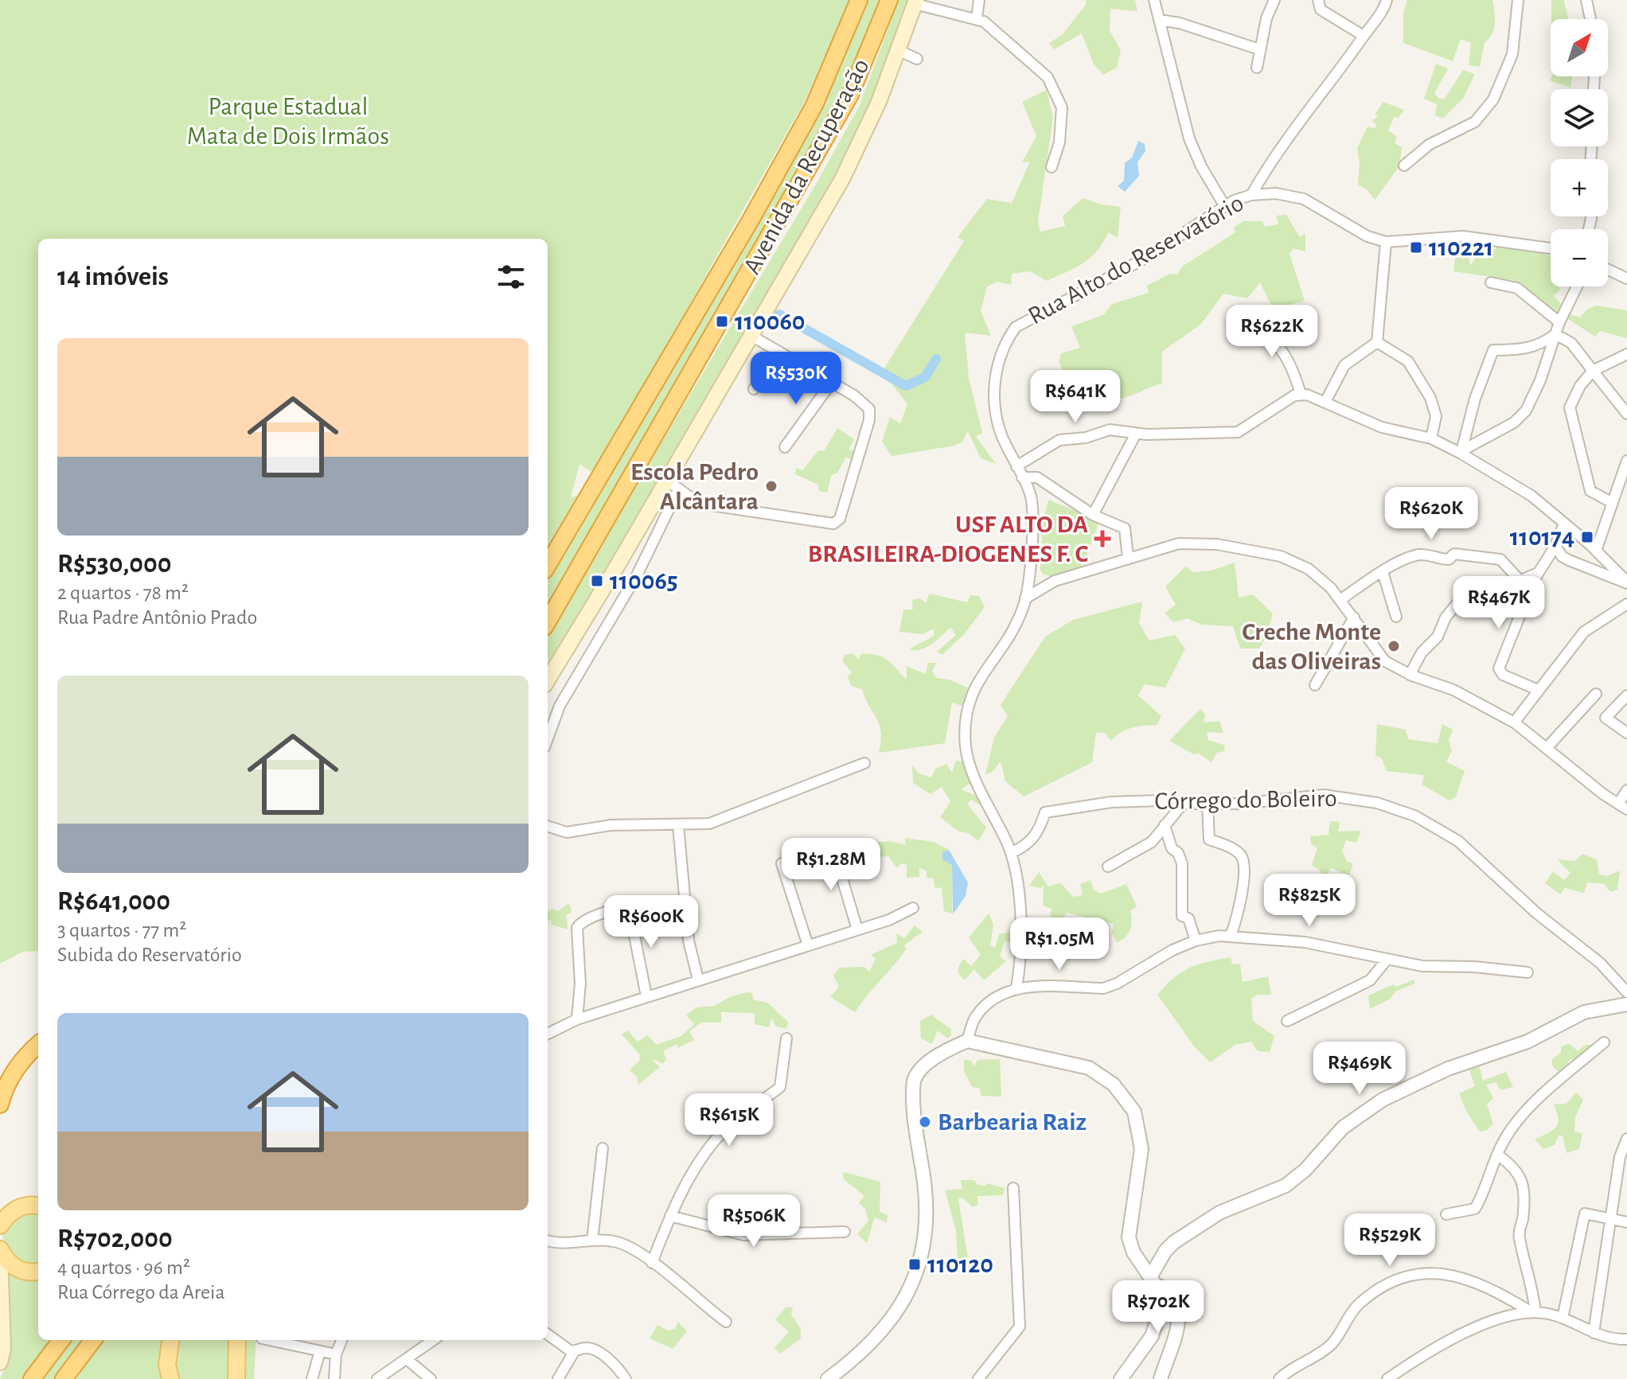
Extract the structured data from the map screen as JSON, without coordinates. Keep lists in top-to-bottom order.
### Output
{
  "streets": {
    "highway": ["Avenida da Recuperação"],
    "street": ["Rua Alto do Reservatório", "Córrego do Boleiro"]
  },
  "crossings": [
    ["Rua Alto do Reservatório", "Córrego do Boleiro"]
  ],
  "parks": ["Parque Estadual Mata de Dois Irmãos"],
  "places": {
    "transit": [
      "110221",
      "110060",
      "110174",
      "110065",
      "110120"
    ],
    "other": ["Escola Pedro Alcântara", "Creche Monte das Oliveiras", "Barbearia Raiz"],
    "health": ["USF ALTO DA BRASILEIRA-DIOGENES F. C"]
  },
  "north": "top right",
  "page": {
    "map_buttons": ["+", "−"],
    "heading": "14 imóveis",
    "price": [
      "R$622K",
      "R$530K",
      "R$641K",
      "R$620K",
      "R$467K",
      "R$1.28M",
      "R$825K",
      "R$600K",
      "R$1.05M",
      "R$469K",
      "R$615K",
      "R$506K",
      "R$529K",
      "R$702K"
    ],
    "list": [
      {
        "name": "R$530,000",
        "note": "2 quartos · 78 m² · Rua Padre Antônio Prado"
      },
      {
        "name": "R$641,000",
        "note": "3 quartos · 77 m² · Subida do Reservatório"
      },
      {
        "name": "R$702,000",
        "note": "4 quartos · 96 m² · Rua Córrego da Areia"
      }
    ]
  }
}
